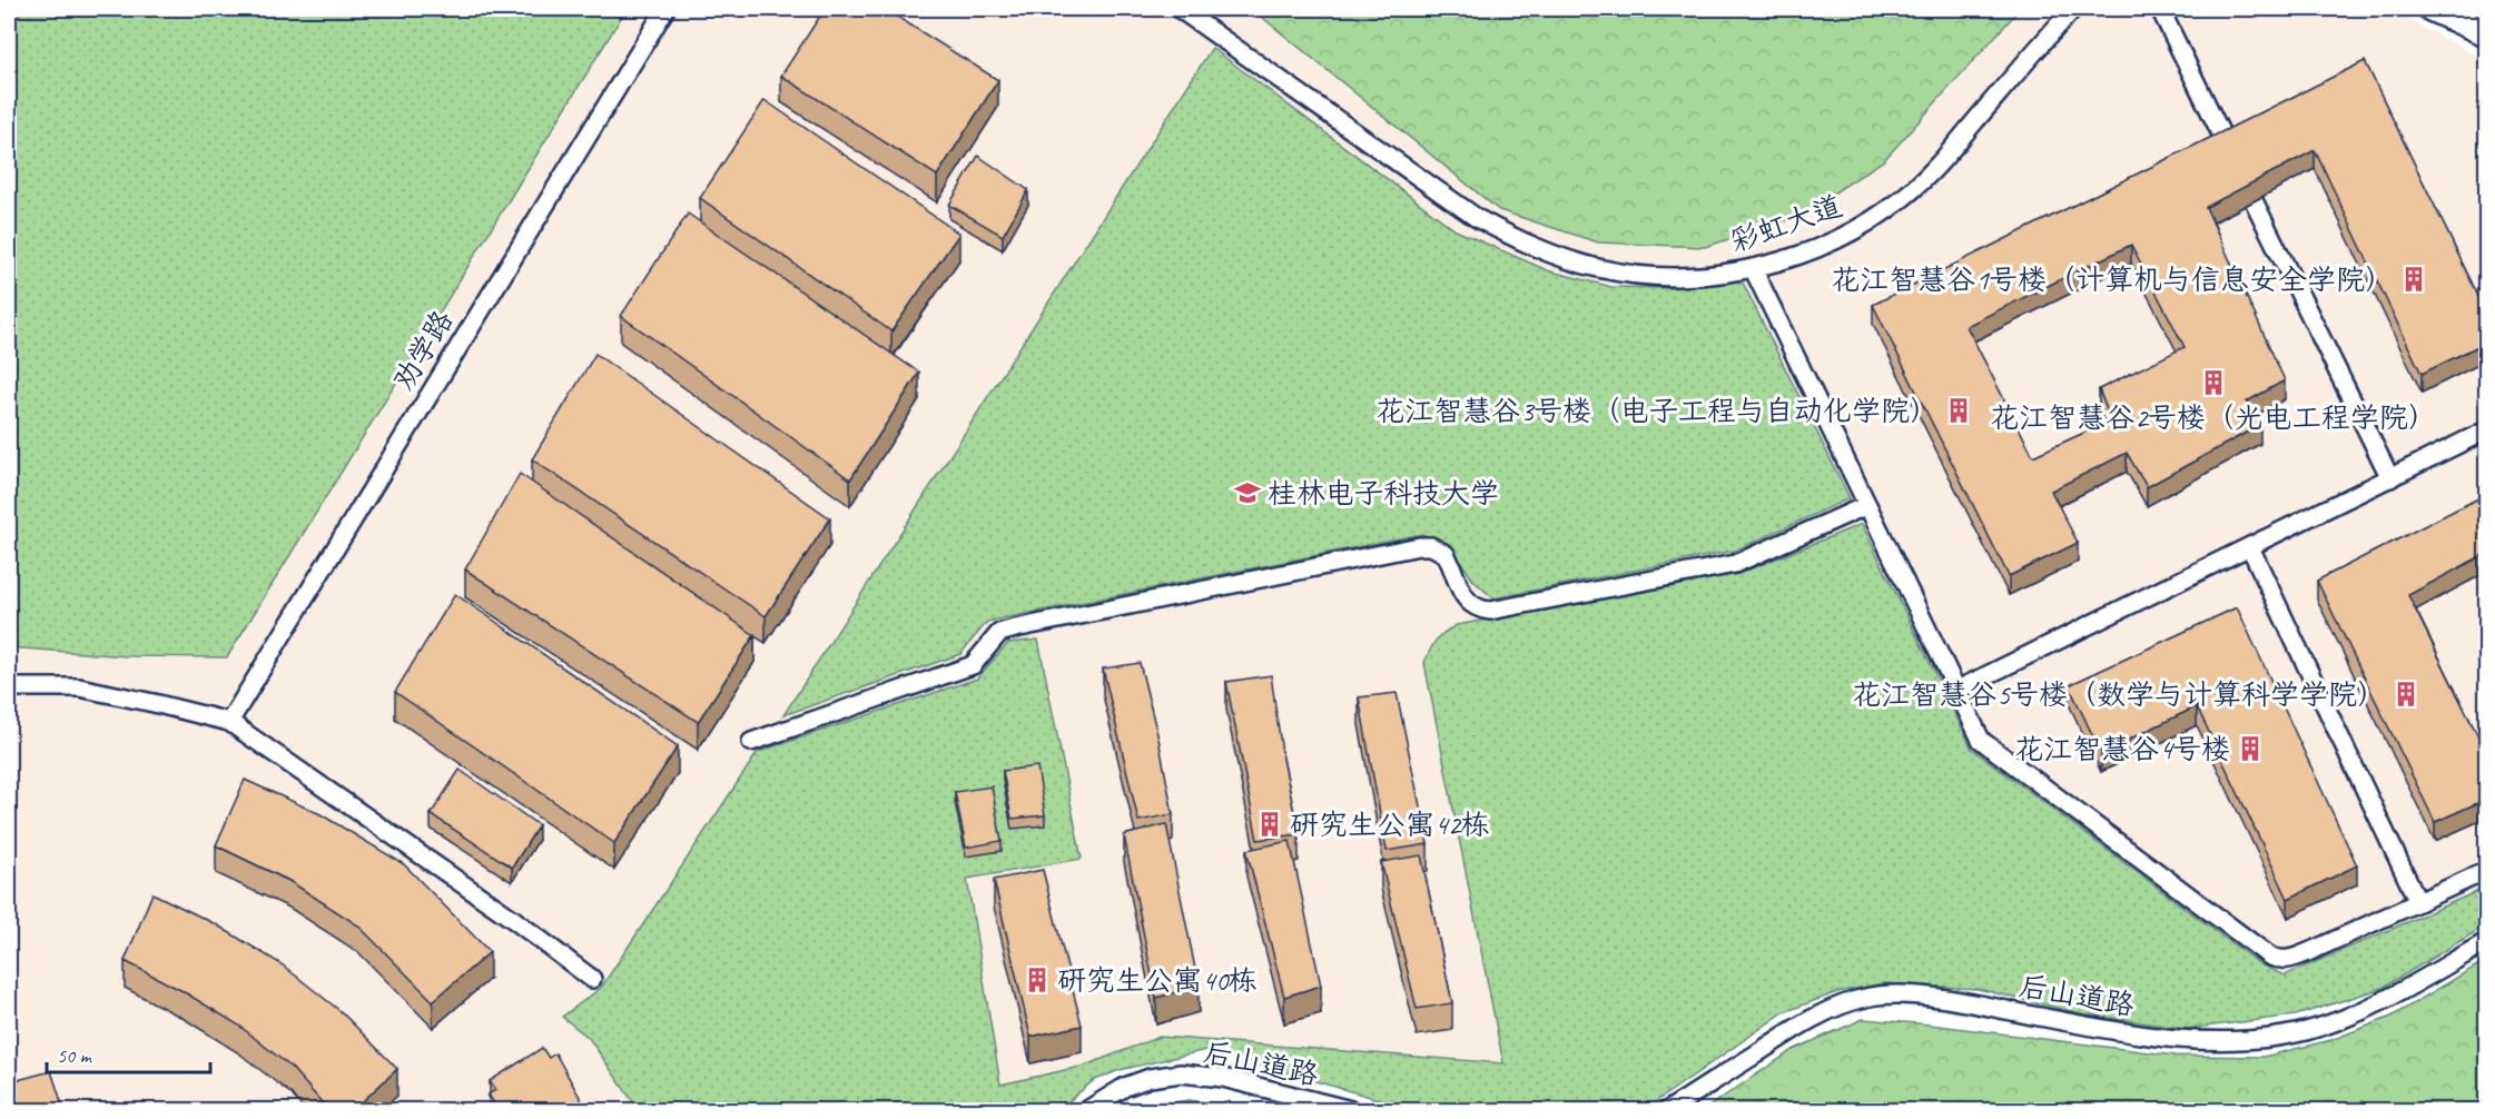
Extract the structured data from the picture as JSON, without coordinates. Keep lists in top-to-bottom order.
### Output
{
  "streets": {
    "street": ["彩虹大道", "劝学路", "后山道路"]
  },
  "places": {
    "building": [
      "花江智慧谷1号楼（计算机与信息安全学院）",
      "花江智慧谷2号楼（光电工程学院）",
      "花江智慧谷3号楼（电子工程与自动化学院）",
      "花江智慧谷5号楼（数学与计算科学学院）",
      "花江智慧谷4号楼",
      "研究生公寓42栋",
      "研究生公寓40栋"
    ],
    "school or university": ["桂林电子科技大学"]
  },
  "scale_bar": "50 m"
}
